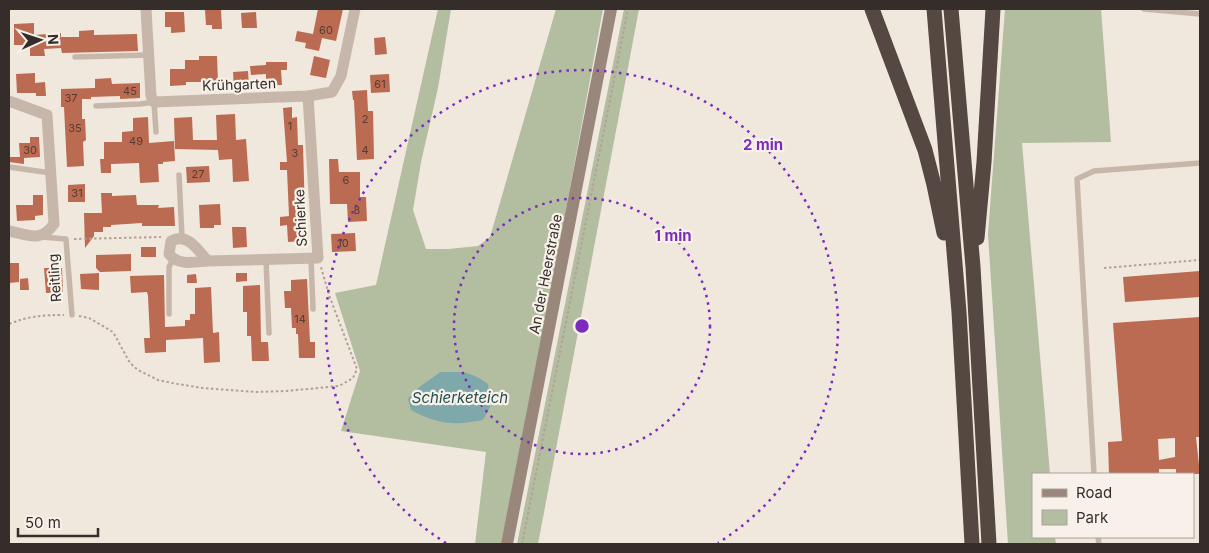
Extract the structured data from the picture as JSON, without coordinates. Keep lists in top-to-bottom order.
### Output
{
  "streets": {
    "street": [
      "Krühgarten",
      "Schierke",
      "An der Heerstraße",
      "Reitling"
    ]
  },
  "crossings": [
    ["Krühgarten", "Schierke"]
  ],
  "water": ["Schierketeich"],
  "house_numbers": [
    "60",
    "61",
    "45",
    "37",
    "2",
    "1",
    "35",
    "49",
    "30",
    "4",
    "3",
    "27",
    "6",
    "31",
    "8",
    "10",
    "14"
  ],
  "legend": ["Road", "Park"],
  "scale_bar": "50 m",
  "north": "right",
  "rings": ["2 min", "1 min"]
}
